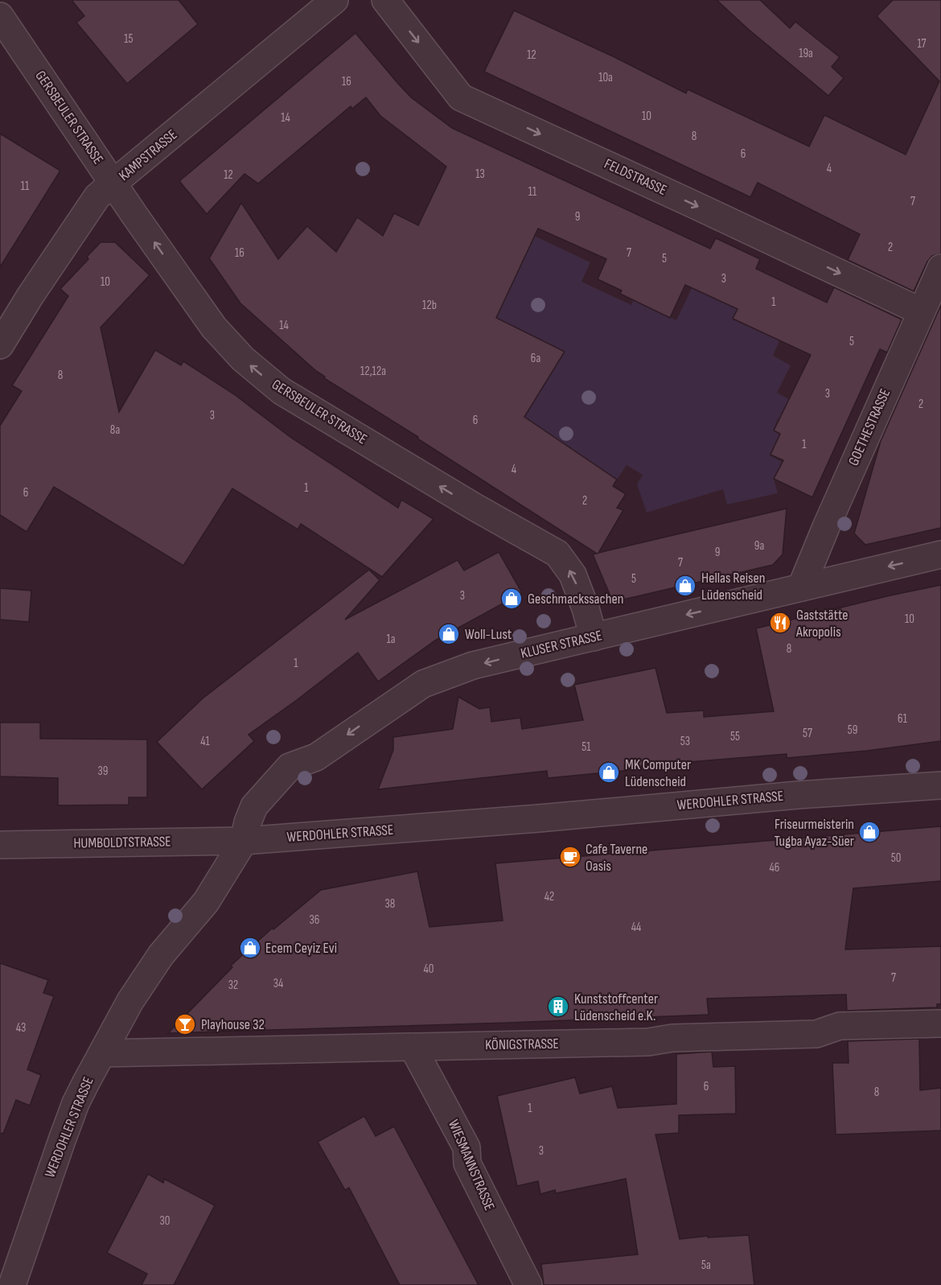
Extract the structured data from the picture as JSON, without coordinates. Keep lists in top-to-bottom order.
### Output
{
  "streets": {
    "street": [
      "GERSBEULER STRASSE",
      "KAMPSTRASSE",
      "FELDSTRASSE",
      "GOETHESTRASSE",
      "KLUSER STRASSE",
      "WERDOHLER STRASSE",
      "HUMBOLDTSTRASSE",
      "KÖNIGSTRASSE",
      "WIESMANNSTRASSE"
    ]
  },
  "crossings": [
    ["GERSBEULER STRASSE", "KAMPSTRASSE"],
    ["GERSBEULER STRASSE", "KLUSER STRASSE"],
    ["FELDSTRASSE", "GOETHESTRASSE"],
    ["GOETHESTRASSE", "KLUSER STRASSE"],
    ["KLUSER STRASSE", "WERDOHLER STRASSE"],
    ["KLUSER STRASSE", "HUMBOLDTSTRASSE"],
    ["WERDOHLER STRASSE", "HUMBOLDTSTRASSE"],
    ["WERDOHLER STRASSE", "KÖNIGSTRASSE"],
    ["KÖNIGSTRASSE", "WIESMANNSTRASSE"]
  ],
  "one_way": ["GERSBEULER STRASSE", "FELDSTRASSE", "KLUSER STRASSE"],
  "places": {
    "shop": [
      "Hellas Reisen Lüdenscheid",
      "Geschmackssachen",
      "Woll-Lust",
      "MK Computer Lüdenscheid",
      "Friseurmeisterin Tugba Ayaz-Süer",
      "Ecem Ceyiz Evi"
    ],
    "restaurant": ["Gaststätte Akropolis"],
    "cafe": ["Cafe Taverne Oasis"],
    "building": ["Kunststoffcenter Lüdenscheid e.K."],
    "bar": ["Playhouse 32"]
  },
  "house_numbers": [
    "15",
    "17",
    "19a",
    "12",
    "10a",
    "16",
    "10",
    "14",
    "8",
    "6",
    "4",
    "13",
    "12",
    "11",
    "11",
    "7",
    "9",
    "2",
    "16",
    "7",
    "5",
    "3",
    "10",
    "1",
    "12b",
    "14",
    "5",
    "6a",
    "12,12a",
    "8",
    "3",
    "2",
    "3",
    "6",
    "8a",
    "1",
    "4",
    "1",
    "6",
    "2",
    "9a",
    "9",
    "7",
    "5",
    "3",
    "10",
    "1a",
    "8",
    "1",
    "61",
    "59",
    "57",
    "55",
    "41",
    "53",
    "51",
    "39",
    "50",
    "46",
    "42",
    "38",
    "36",
    "44",
    "40",
    "7",
    "34",
    "32",
    "43",
    "6",
    "8",
    "1",
    "3",
    "30",
    "5a"
  ]
}
